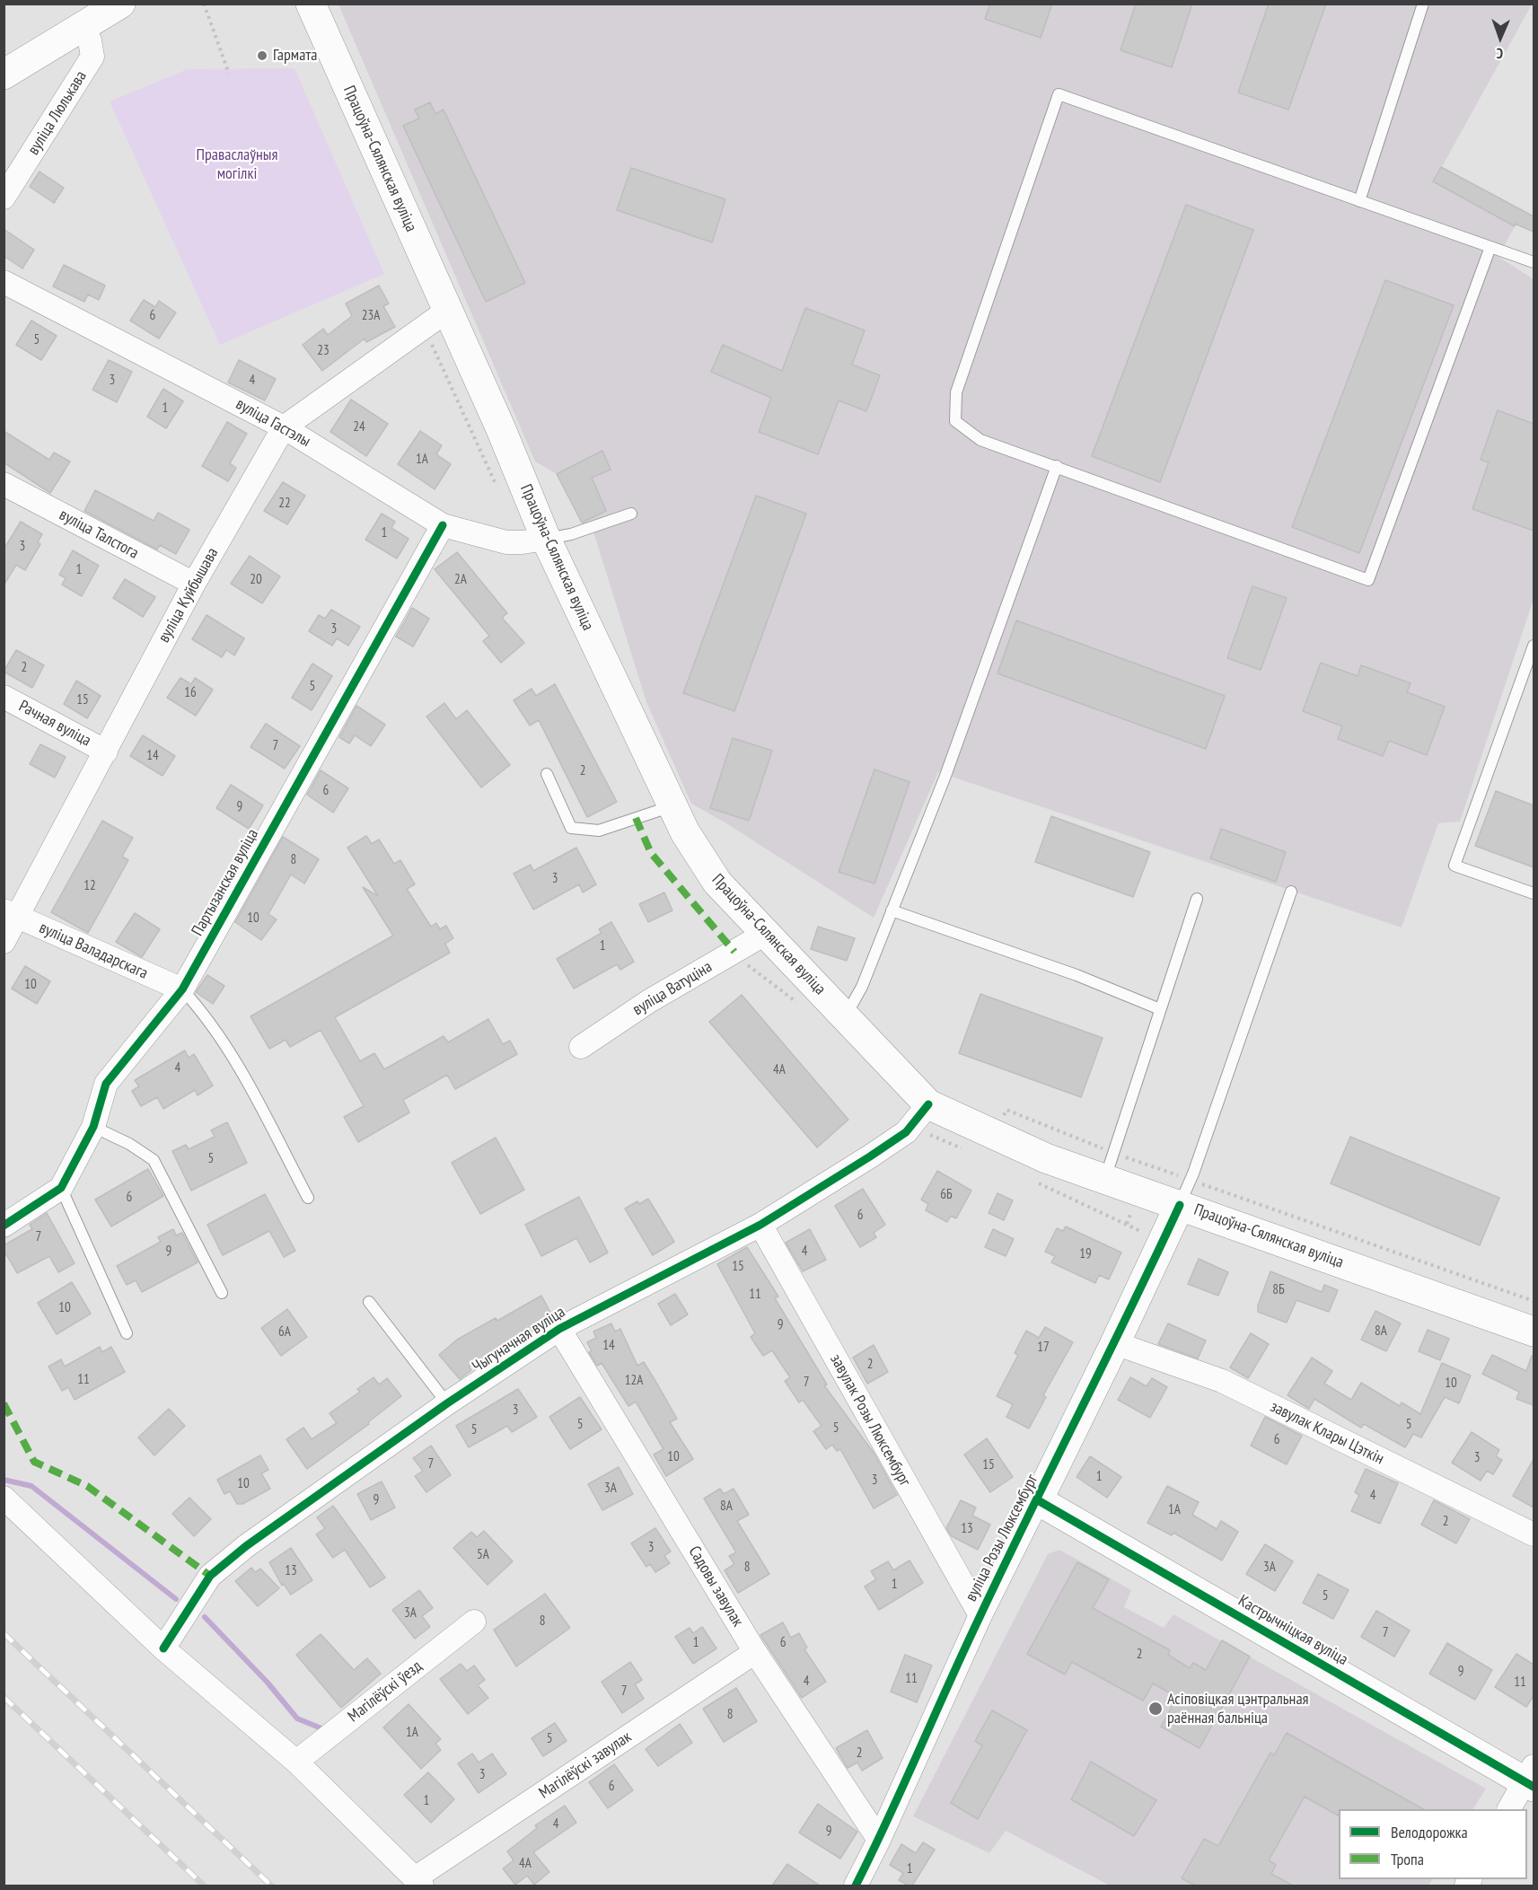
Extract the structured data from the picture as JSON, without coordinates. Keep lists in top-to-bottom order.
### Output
{
  "streets": {
    "main road": ["Працоўна-Сялянская вуліца", "вуліца Розы Люксембург", "Кастрычніцкая вуліца"],
    "street": [
      "вуліца Люлькава",
      "вуліца Гастэлы",
      "вуліца Талстога",
      "вуліца Куйбышава",
      "Рачная вуліца",
      "Партызанская вуліца",
      "вуліца Валадарскага",
      "вуліца Ватуціна",
      "Чыгуначная вуліца",
      "завулак Розы Люксембург",
      "завулак Клары Цэткін",
      "Садовы завулак",
      "Магілёўскі ўезд",
      "Магілёўскі завулак"
    ]
  },
  "crossings": [
    ["Працоўна-Сялянская вуліца", "вуліца Гастэлы"],
    ["Працоўна-Сялянская вуліца", "вуліца Куйбышава"],
    ["Працоўна-Сялянская вуліца", "вуліца Ватуціна"],
    ["Працоўна-Сялянская вуліца", "Чыгуначная вуліца"],
    ["Працоўна-Сялянская вуліца", "вуліца Розы Люксембург"],
    ["вуліца Гастэлы", "вуліца Куйбышава"],
    ["вуліца Гастэлы", "Партызанская вуліца"],
    ["вуліца Талстога", "вуліца Куйбышава"],
    ["вуліца Куйбышава", "Рачная вуліца"],
    ["вуліца Куйбышава", "вуліца Валадарскага"],
    ["Партызанская вуліца", "вуліца Валадарскага"],
    ["Чыгуначная вуліца", "завулак Розы Люксембург"],
    ["Чыгуначная вуліца", "Садовы завулак"],
    ["завулак Розы Люксембург", "вуліца Розы Люксембург"],
    ["завулак Клары Цэткін", "вуліца Розы Люксембург"],
    ["вуліца Розы Люксембург", "Садовы завулак"],
    ["вуліца Розы Люксембург", "Кастрычніцкая вуліца"],
    ["Садовы завулак", "Магілёўскі завулак"]
  ],
  "parks": ["Праваслаўныя могілкі"],
  "places": ["Гармата", "Асіповіцкая цэнтральная раённая бальніца"],
  "house_numbers": [
    "6",
    "23А",
    "5",
    "23",
    "3",
    "4",
    "1",
    "24",
    "1А",
    "22",
    "1",
    "3",
    "1",
    "20",
    "2А",
    "3",
    "2",
    "5",
    "16",
    "15",
    "7",
    "14",
    "2",
    "6",
    "9",
    "8",
    "3",
    "12",
    "10",
    "1",
    "10",
    "4",
    "4А",
    "5",
    "6Б",
    "6",
    "6",
    "7",
    "9",
    "4",
    "19",
    "15",
    "8Б",
    "11",
    "10",
    "9",
    "8А",
    "6А",
    "14",
    "17",
    "2",
    "11",
    "12А",
    "7",
    "10",
    "3",
    "5",
    "5",
    "5",
    "5",
    "6",
    "10",
    "3",
    "7",
    "15",
    "1",
    "3",
    "10",
    "3А",
    "4",
    "9",
    "8А",
    "1А",
    "2",
    "13",
    "3",
    "5А",
    "8",
    "3А",
    "13",
    "1",
    "5",
    "3А",
    "8",
    "7",
    "1",
    "6",
    "2",
    "9",
    "11",
    "4",
    "11",
    "7",
    "8",
    "1А",
    "5",
    "2",
    "3",
    "6",
    "1",
    "4",
    "9",
    "4А",
    "1"
  ],
  "legend": ["Велодорожка", "Тропа"],
  "north": "bottom"
}
